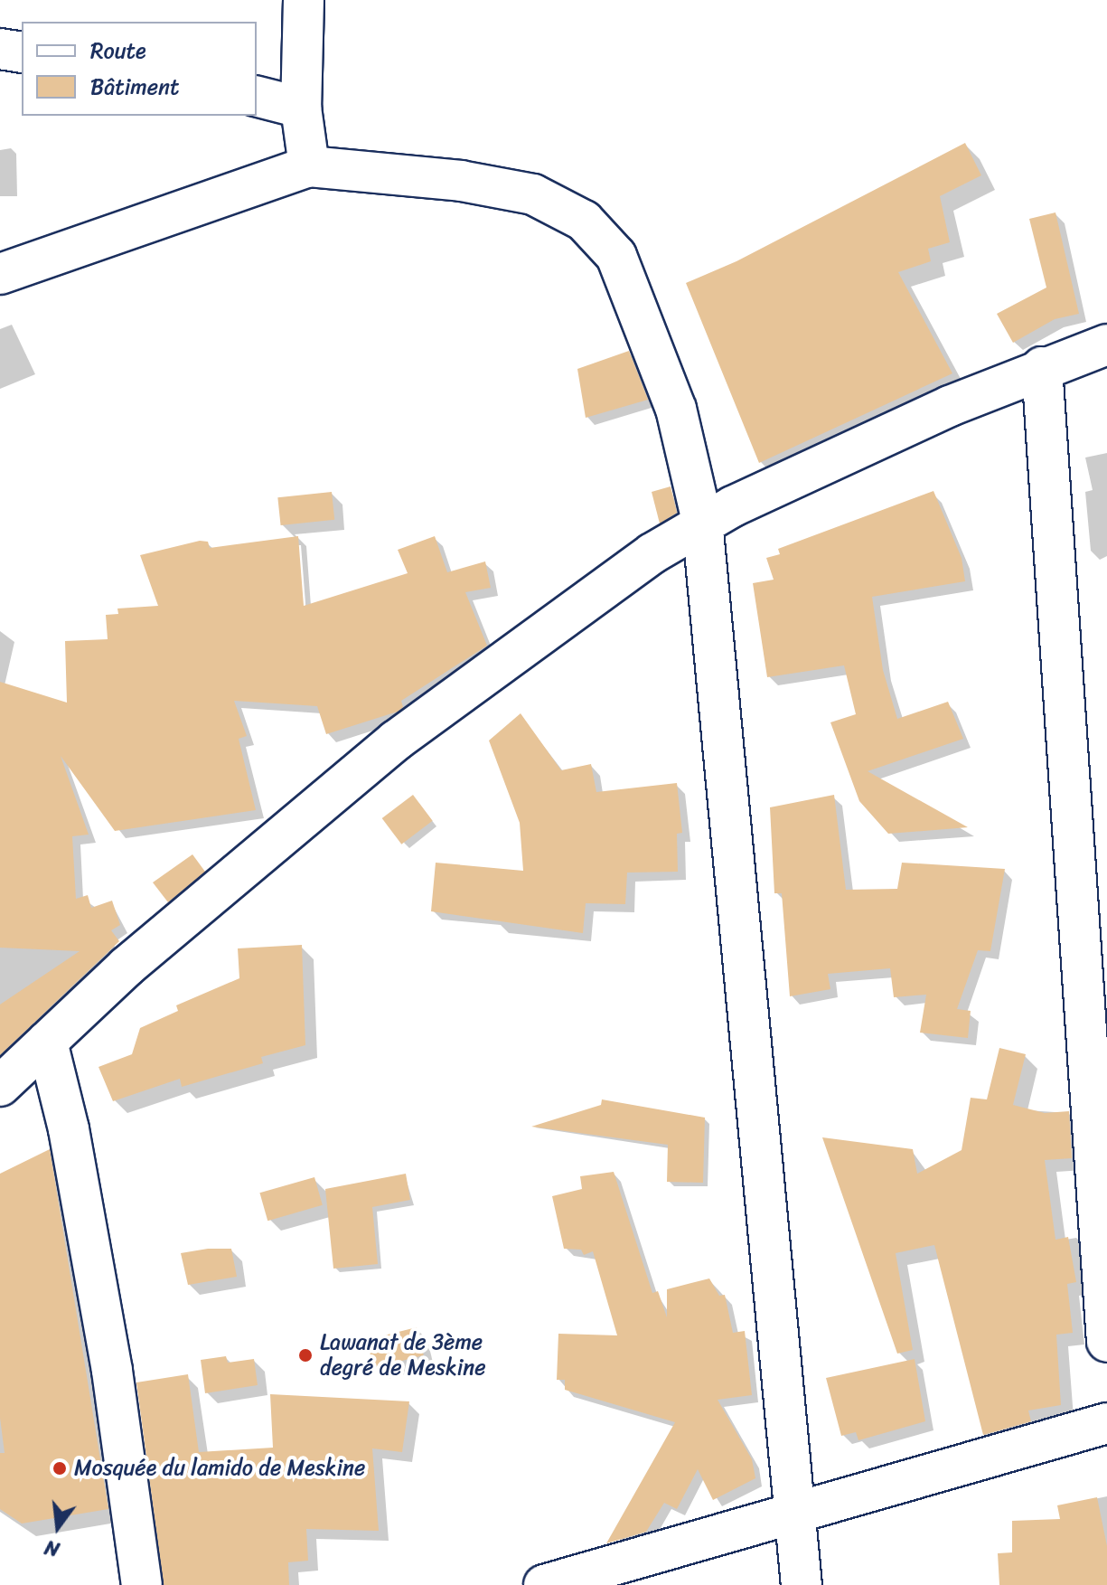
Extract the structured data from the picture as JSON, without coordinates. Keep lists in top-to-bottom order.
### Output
{
  "places": ["Lawanat de 3ème degré de Meskine", "Mosquée du lamido de Meskine"],
  "legend": ["Route", "Bâtiment"],
  "north": "bottom"
}
